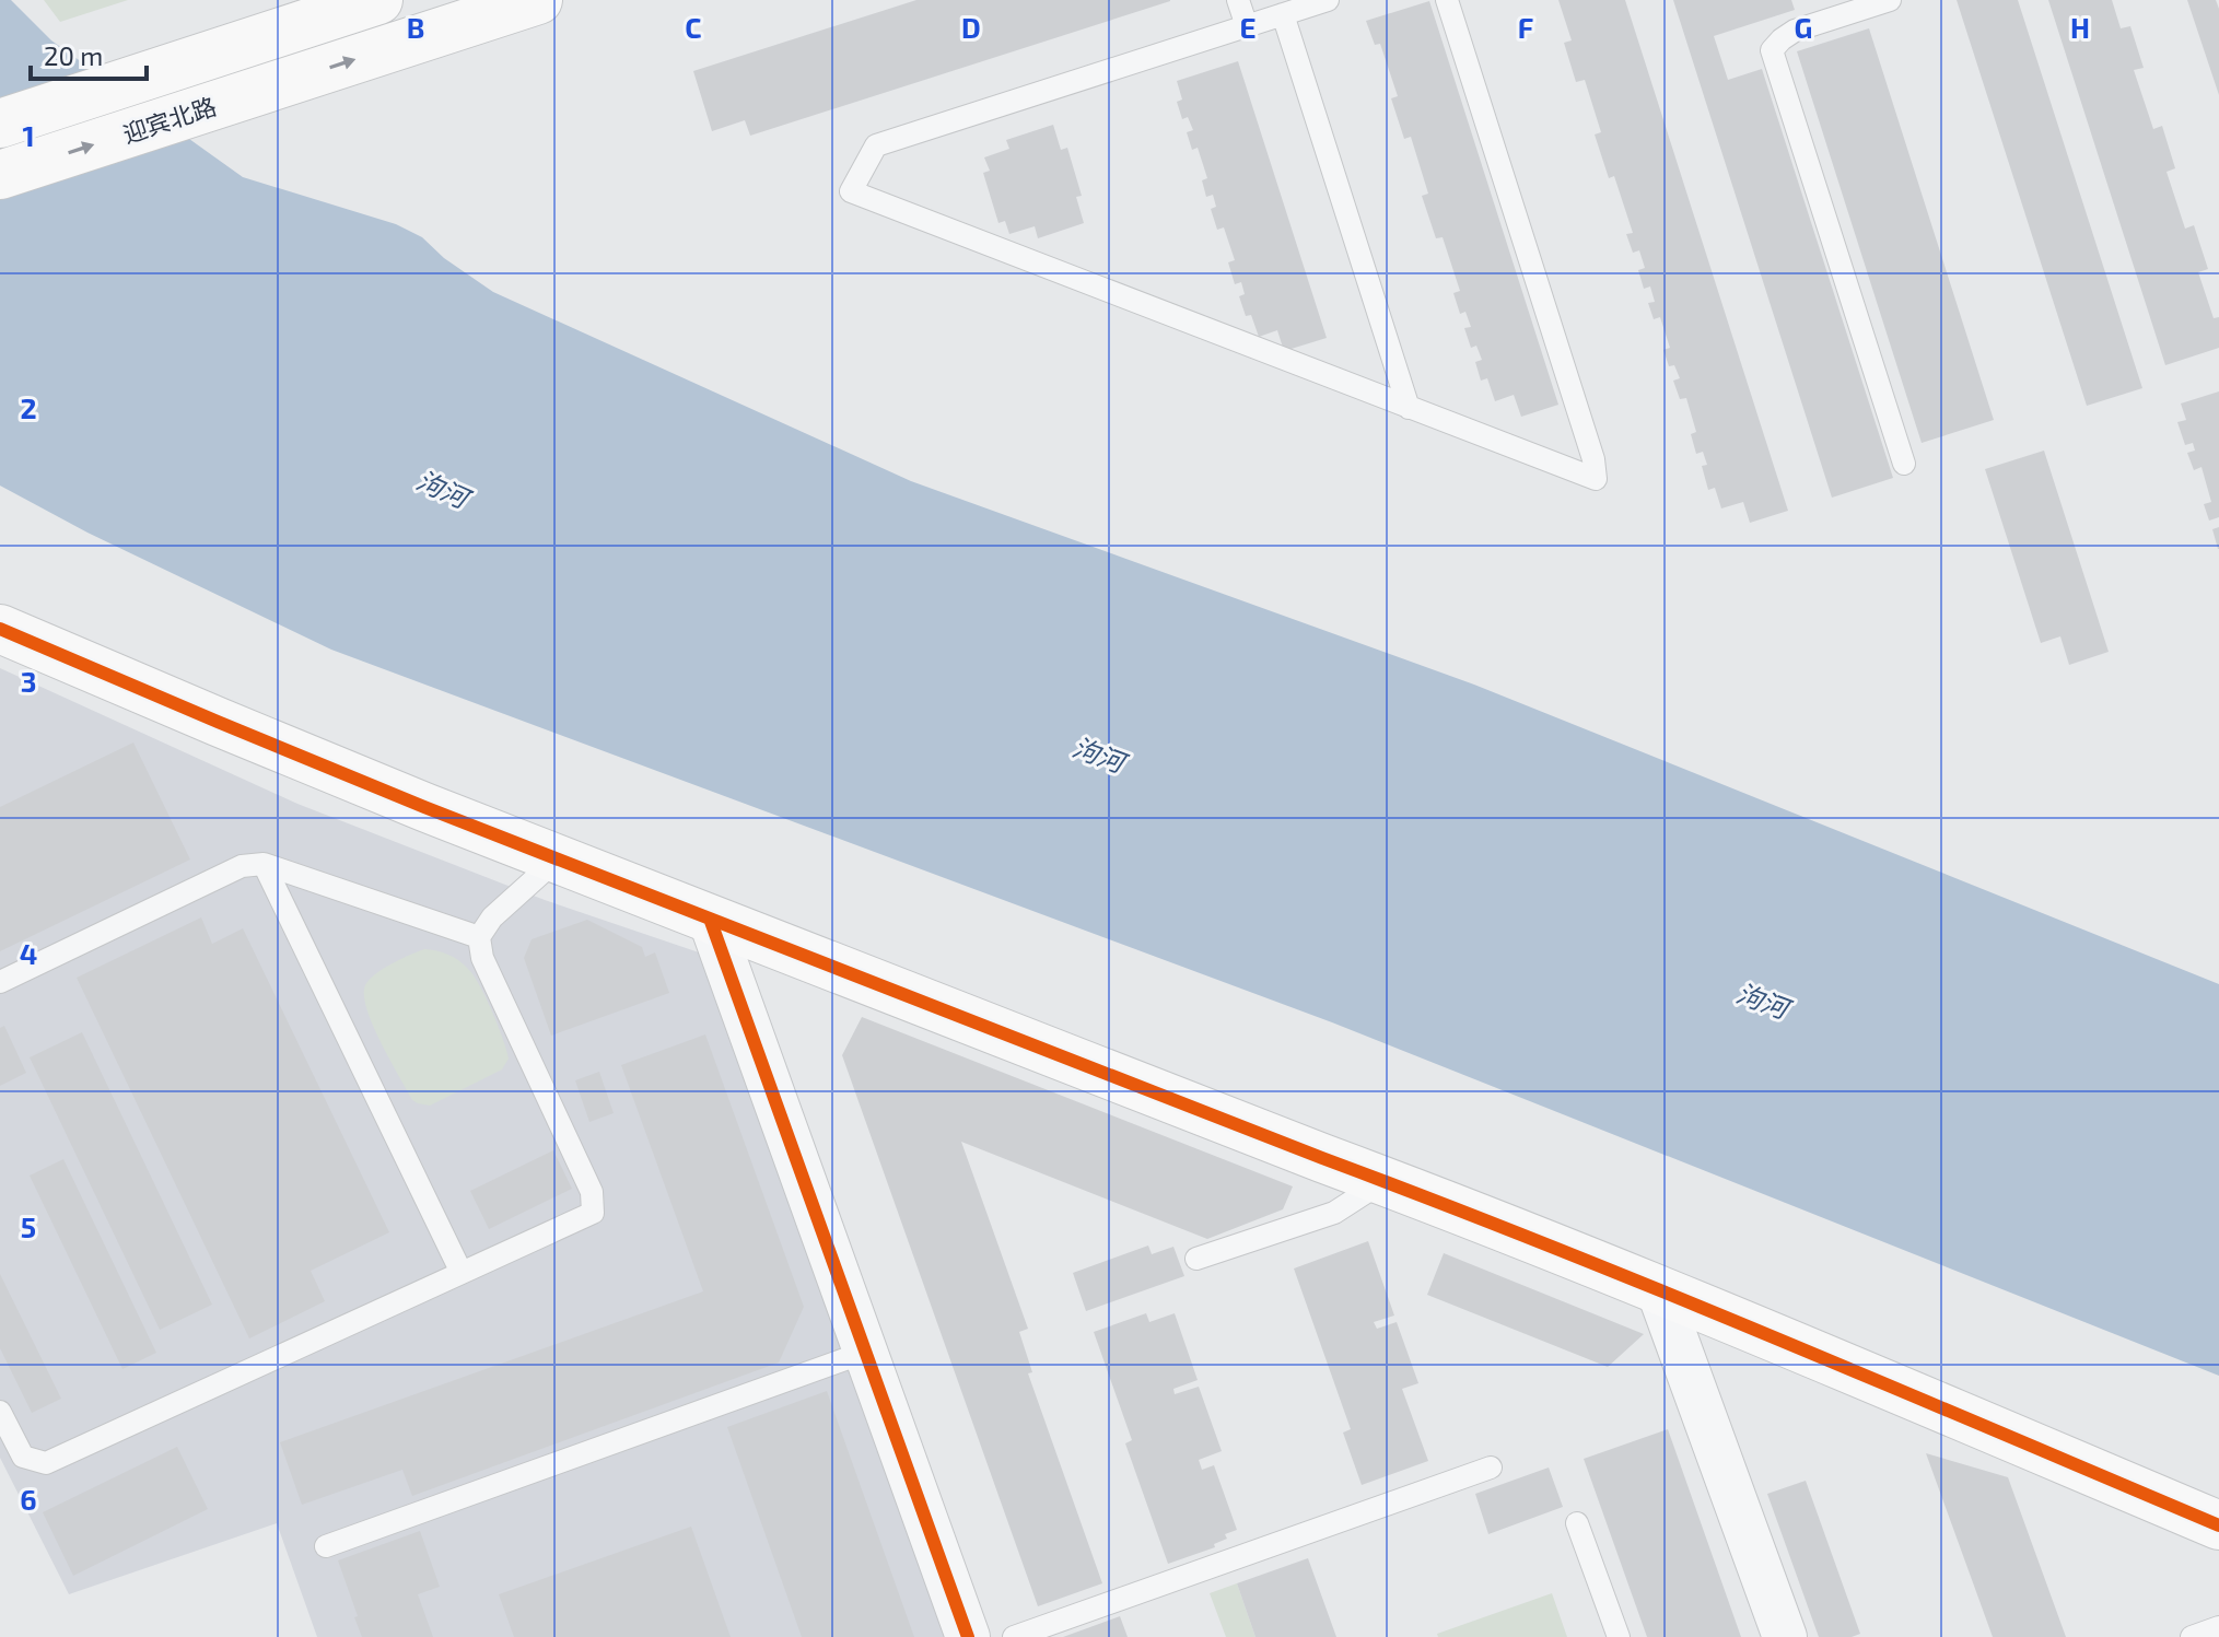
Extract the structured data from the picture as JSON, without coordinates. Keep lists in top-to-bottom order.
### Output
{
  "streets": {
    "street": ["迎宾北路"]
  },
  "water": ["泃河"],
  "scale_bar": "20 m",
  "grid": {
    "columns": [
      "B",
      "C",
      "D",
      "E",
      "F",
      "G",
      "H"
    ],
    "rows": [
      "1",
      "2",
      "3",
      "4",
      "5",
      "6"
    ]
  }
}
